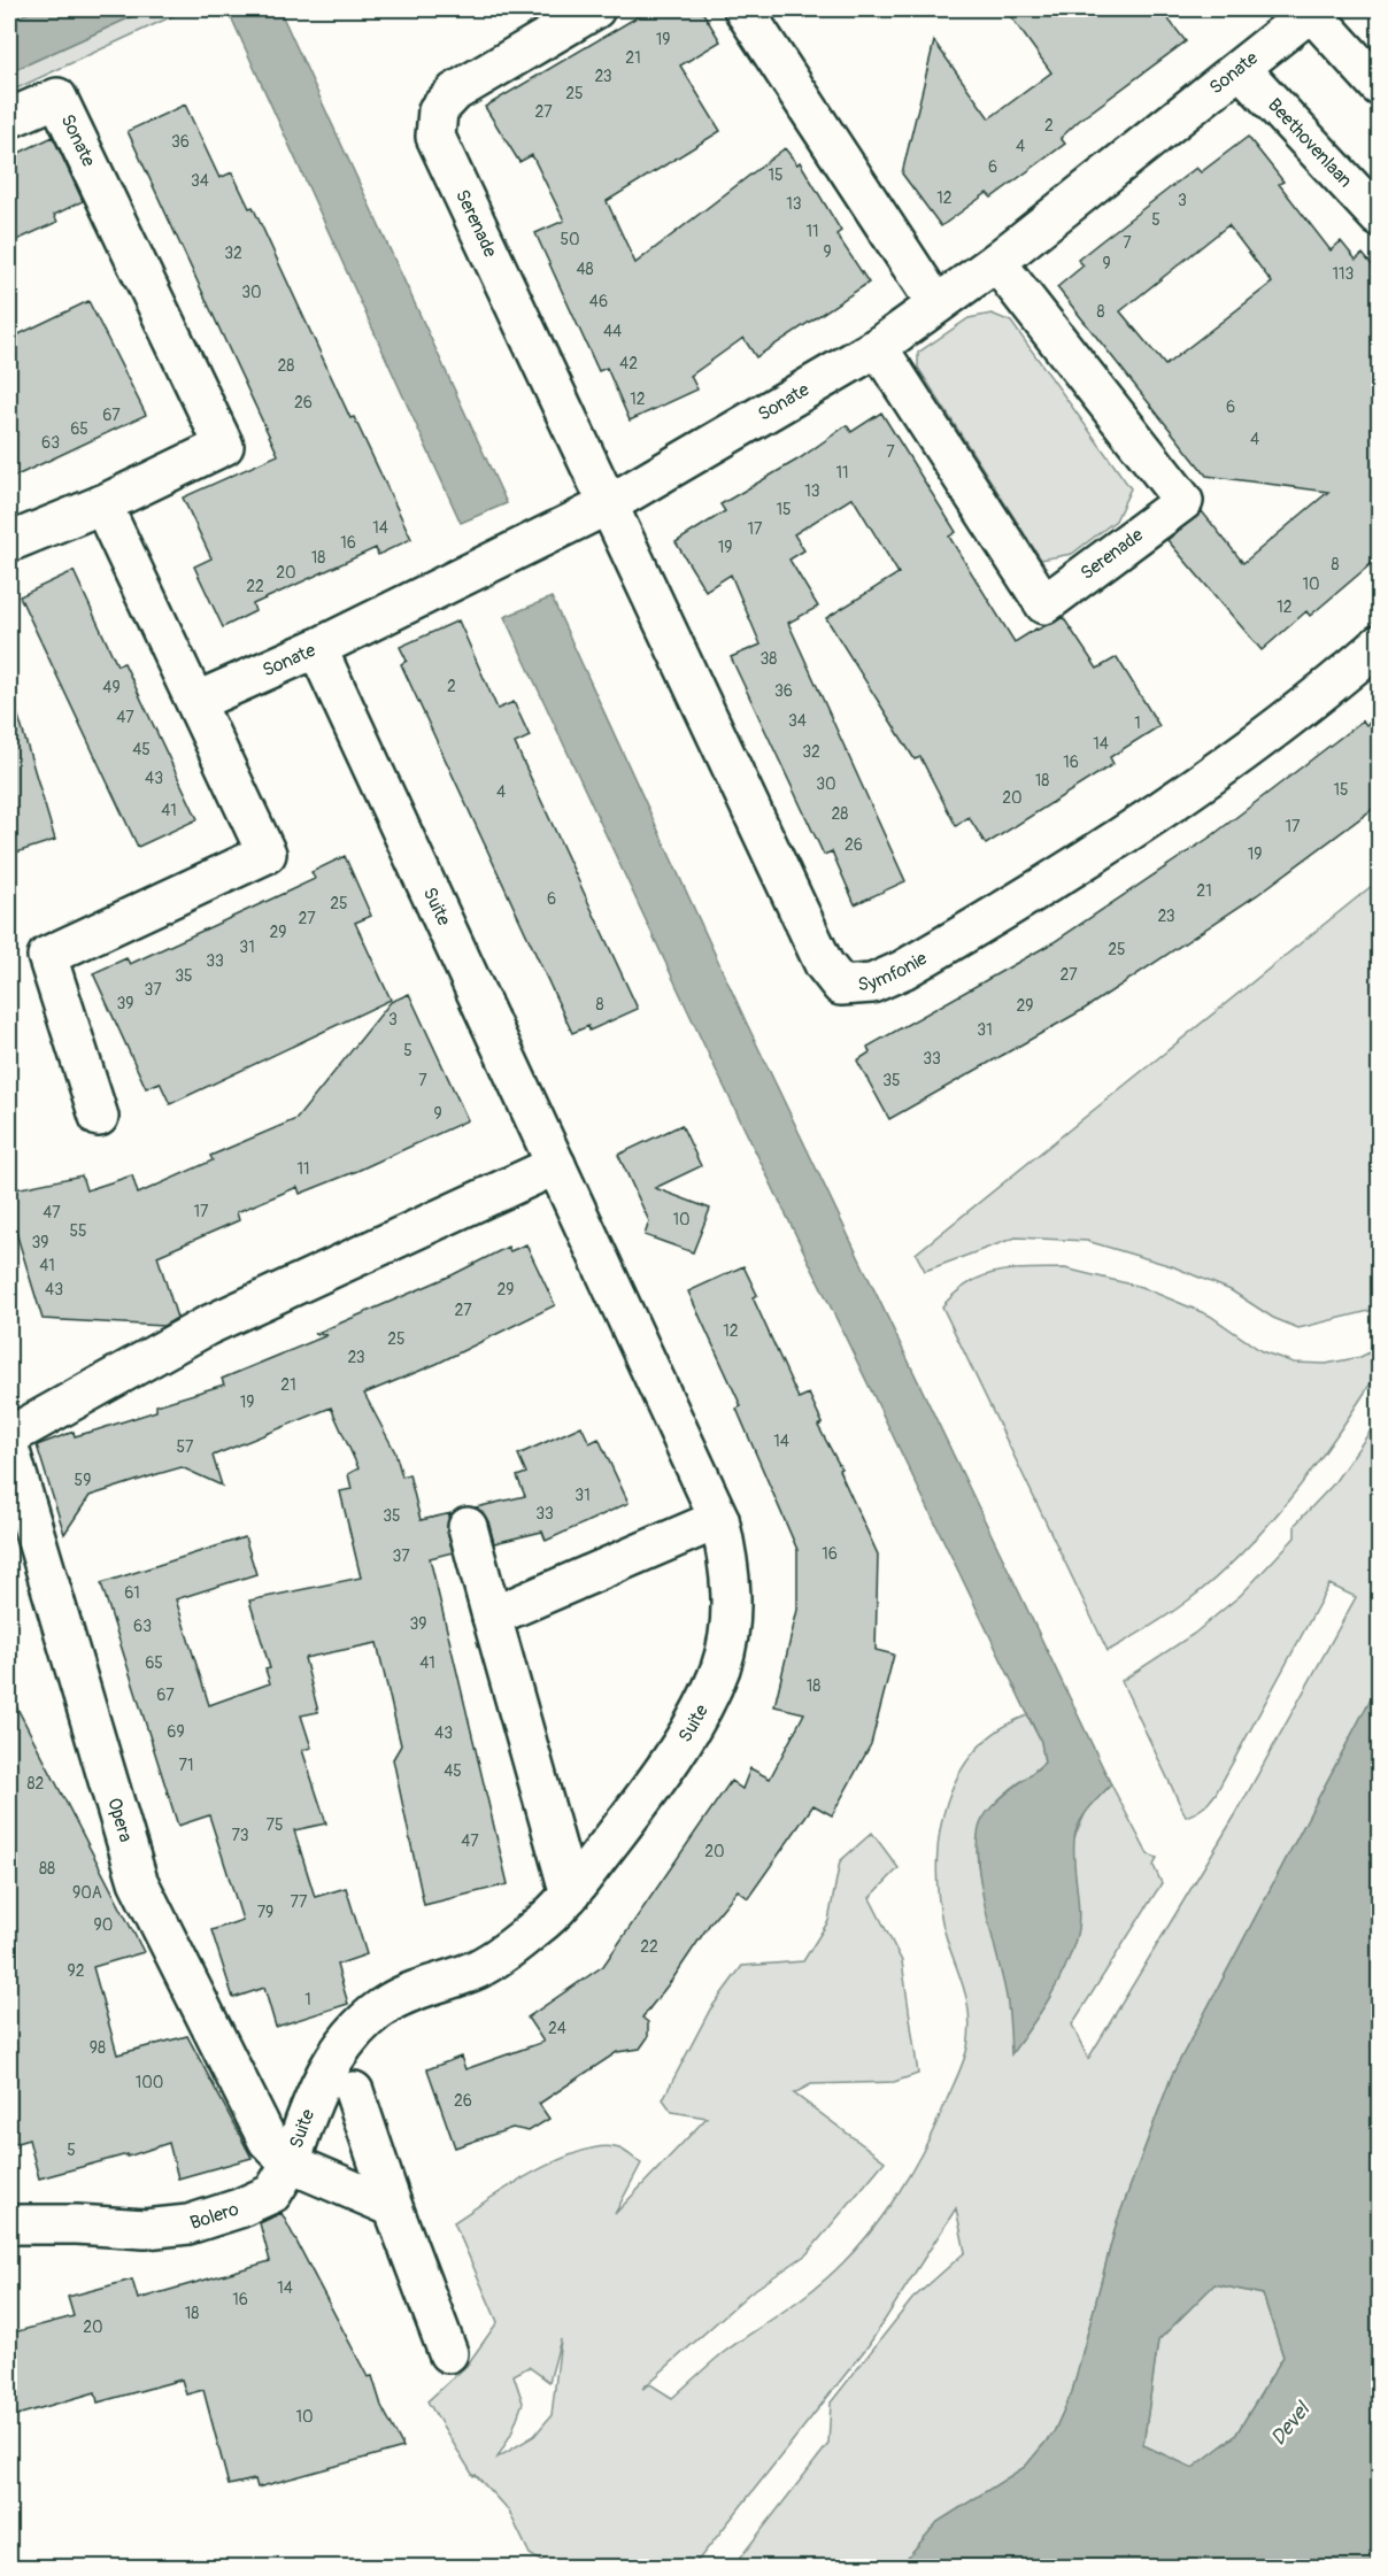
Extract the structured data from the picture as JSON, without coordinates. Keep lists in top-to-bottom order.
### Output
{
  "streets": {
    "street": [
      "Sonate",
      "Beethovenlaan",
      "Serenade",
      "Suite",
      "Symfonie",
      "Opera",
      "Bolero"
    ]
  },
  "crossings": [
    ["Sonate", "Beethovenlaan"],
    ["Sonate", "Serenade"],
    ["Sonate", "Suite"],
    ["Sonate", "Symfonie"],
    ["Serenade", "Symfonie"],
    ["Suite", "Opera"],
    ["Suite", "Bolero"],
    ["Opera", "Bolero"]
  ],
  "water": ["Devel"],
  "house_numbers": [
    "19",
    "21",
    "23",
    "25",
    "27",
    "2",
    "36",
    "4",
    "6",
    "15",
    "34",
    "12",
    "3",
    "13",
    "5",
    "11",
    "50",
    "7",
    "9",
    "32",
    "9",
    "48",
    "113",
    "30",
    "46",
    "8",
    "44",
    "42",
    "28",
    "12",
    "26",
    "6",
    "67",
    "65",
    "4",
    "63",
    "7",
    "11",
    "13",
    "15",
    "14",
    "17",
    "16",
    "19",
    "18",
    "8",
    "20",
    "10",
    "22",
    "12",
    "38",
    "2",
    "49",
    "36",
    "47",
    "34",
    "1",
    "14",
    "45",
    "32",
    "16",
    "43",
    "18",
    "30",
    "15",
    "4",
    "20",
    "41",
    "28",
    "17",
    "26",
    "19",
    "21",
    "6",
    "25",
    "23",
    "27",
    "29",
    "31",
    "25",
    "33",
    "27",
    "35",
    "37",
    "39",
    "8",
    "29",
    "3",
    "31",
    "5",
    "33",
    "7",
    "35",
    "9",
    "11",
    "17",
    "47",
    "10",
    "55",
    "39",
    "41",
    "43",
    "29",
    "27",
    "12",
    "25",
    "23",
    "21",
    "19",
    "14",
    "57",
    "59",
    "31",
    "33",
    "35",
    "16",
    "37",
    "61",
    "39",
    "63",
    "65",
    "41",
    "18",
    "67",
    "69",
    "43",
    "71",
    "45",
    "82",
    "75",
    "73",
    "47",
    "20",
    "88",
    "90A",
    "77",
    "79",
    "90",
    "22",
    "92",
    "1",
    "24",
    "98",
    "100",
    "26",
    "5",
    "14",
    "16",
    "18",
    "20",
    "10"
  ]
}
